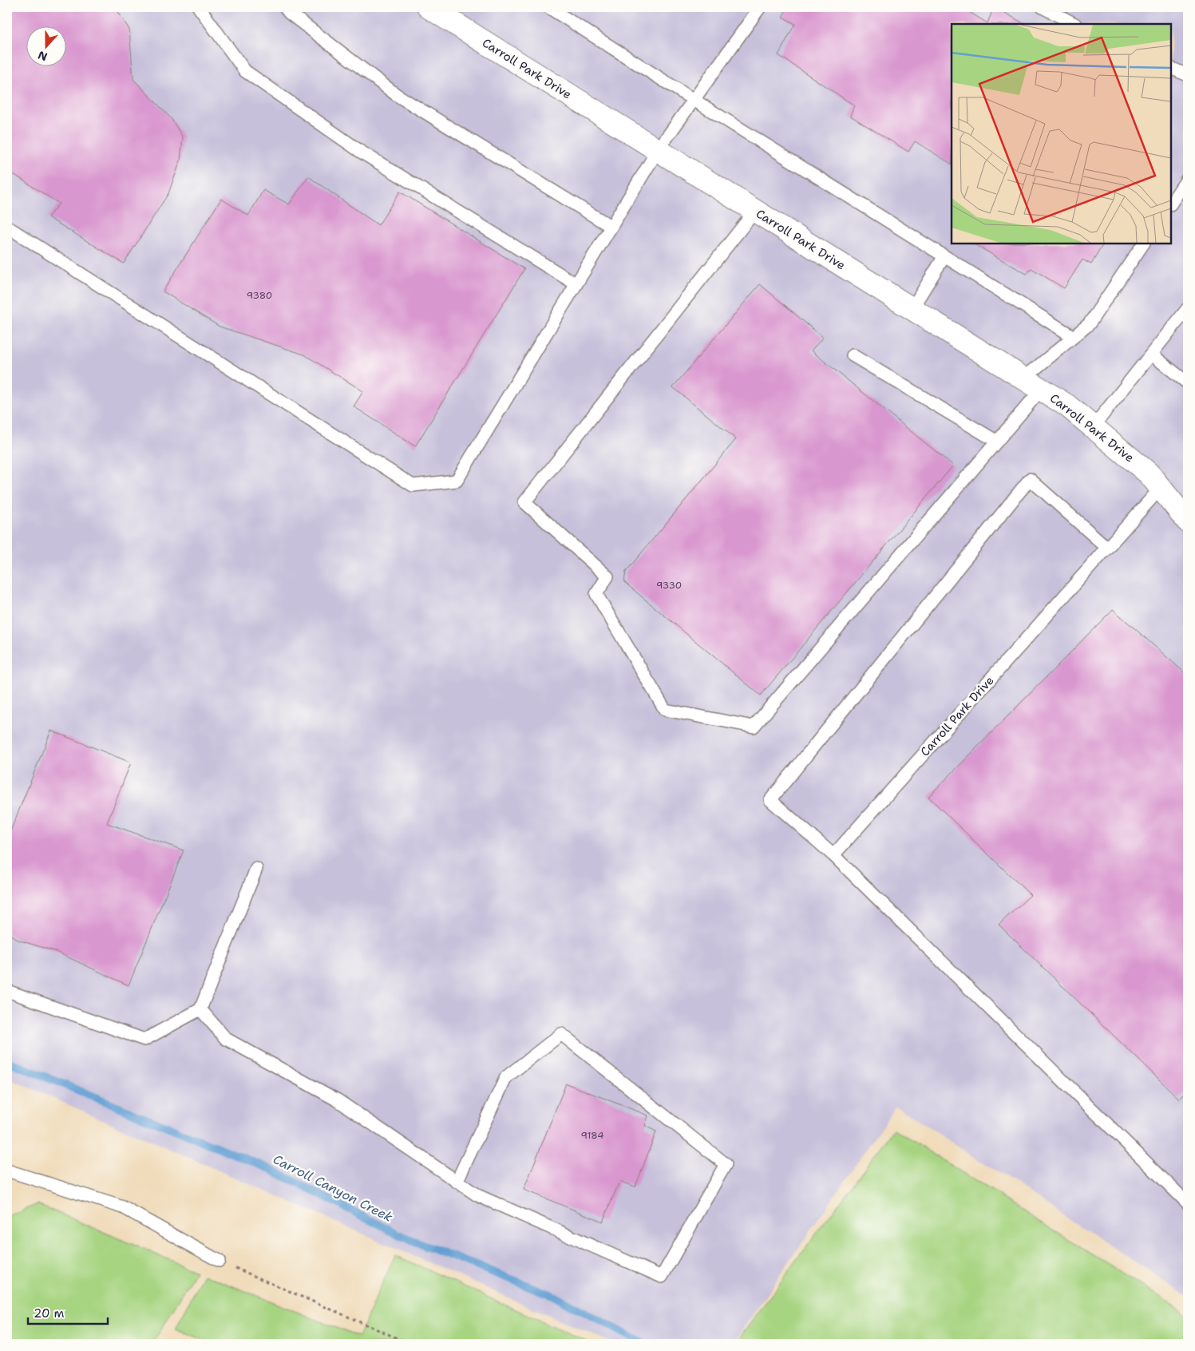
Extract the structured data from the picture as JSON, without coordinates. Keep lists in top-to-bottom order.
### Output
{
  "streets": {
    "street": ["Carroll Park Drive"]
  },
  "water": ["Carroll Canyon Creek"],
  "house_numbers": ["9380", "9330", "9184"],
  "scale_bar": "20 m",
  "north": "bottom"
}
